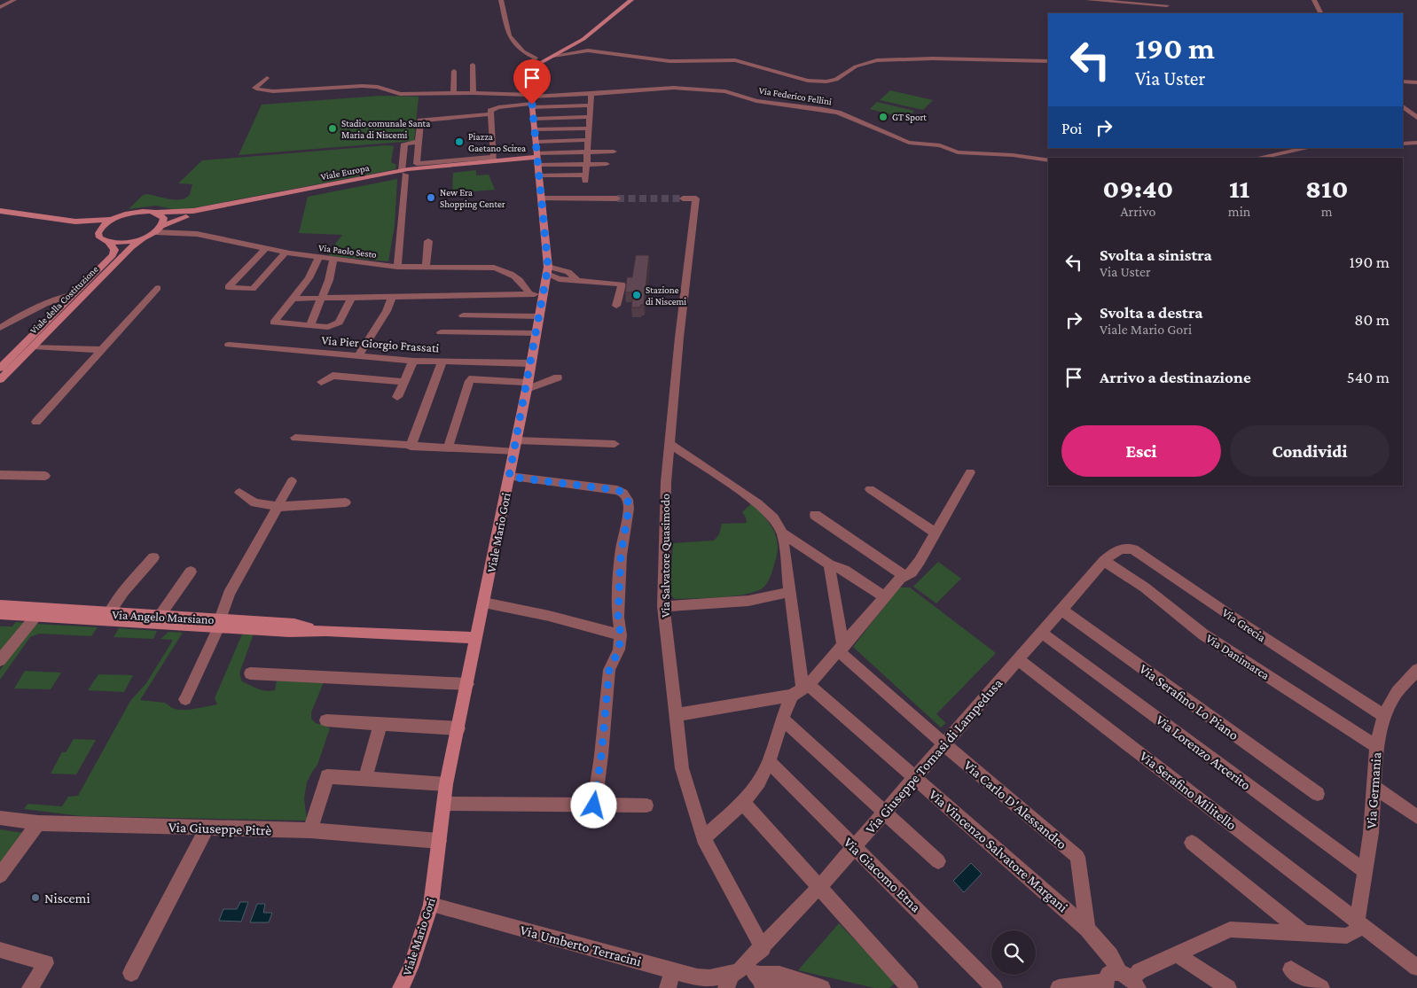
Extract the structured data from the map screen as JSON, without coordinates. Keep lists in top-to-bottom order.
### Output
{
  "streets": {
    "street": [
      "Via Federico Fellini",
      "Viale Europa",
      "Via Paolo Sesto",
      "Viale della Costituzione",
      "Via Pier Giorgio Frassati",
      "Viale Mario Gori",
      "Via Salvatore Quasimodo",
      "Via Angelo Marsiano",
      "Via Grecia",
      "Via Danimarca",
      "Via Serafino Lo Piano",
      "Via Lorenzo Arcerito",
      "Via Giuseppe Tomasi di Lampedusa",
      "Via Serafino Militello",
      "Via Germania",
      "Via Carlo D'Alessandro",
      "Via Giuseppe Pitrè",
      "Via Vincenzo Salvatore Margani",
      "Via Giacomo Etna",
      "Via Umberto Terracini"
    ]
  },
  "crossings": [
    ["Via Federico Fellini", "Viale Mario Gori"],
    ["Viale Europa", "Via Paolo Sesto"],
    ["Viale Europa", "Viale della Costituzione"],
    ["Viale Europa", "Viale Mario Gori"],
    ["Via Pier Giorgio Frassati", "Viale Mario Gori"],
    ["Viale Mario Gori", "Via Angelo Marsiano"],
    ["Viale Mario Gori", "Via Giuseppe Pitrè"],
    ["Viale Mario Gori", "Via Umberto Terracini"],
    ["Via Salvatore Quasimodo", "Via Giuseppe Tomasi di Lampedusa"],
    ["Via Grecia", "Via Danimarca"],
    ["Via Grecia", "Via Giuseppe Tomasi di Lampedusa"],
    ["Via Grecia", "Via Germania"],
    ["Via Danimarca", "Via Giuseppe Tomasi di Lampedusa"],
    ["Via Danimarca", "Via Germania"],
    ["Via Serafino Lo Piano", "Via Giuseppe Tomasi di Lampedusa"],
    ["Via Lorenzo Arcerito", "Via Giuseppe Tomasi di Lampedusa"],
    ["Via Lorenzo Arcerito", "Via Germania"],
    ["Via Giuseppe Tomasi di Lampedusa", "Via Serafino Militello"],
    ["Via Giuseppe Tomasi di Lampedusa", "Via Carlo D'Alessandro"],
    ["Via Giuseppe Tomasi di Lampedusa", "Via Vincenzo Salvatore Margani"],
    ["Via Giuseppe Tomasi di Lampedusa", "Via Giacomo Etna"],
    ["Via Giuseppe Tomasi di Lampedusa", "Via Umberto Terracini"],
    ["Via Serafino Militello", "Via Germania"],
    ["Via Carlo D'Alessandro", "Via Vincenzo Salvatore Margani"]
  ],
  "places": [
    "GT Sport",
    "Stadio comunale Santa Maria di Niscemi",
    "Piazza Gaetano Scirea",
    "New Era Shopping Center",
    "Stazione di Niscemi",
    "Niscemi"
  ],
  "page": {
    "turn": ["190 m", "Via Uster"],
    "then": "Poi",
    "eta": [
      "09:40",
      "Arrivo",
      "11",
      "min",
      "810",
      "m"
    ],
    "list": [
      {
        "name": "Svolta a sinistra",
        "note": "Via Uster",
        "value": "190 m"
      },
      {
        "name": "Svolta a destra",
        "note": "Viale Mario Gori",
        "value": "80 m"
      },
      {
        "name": "Arrivo a destinazione",
        "value": "540 m"
      }
    ],
    "buttons": ["Esci", "Condividi"]
  }
}
